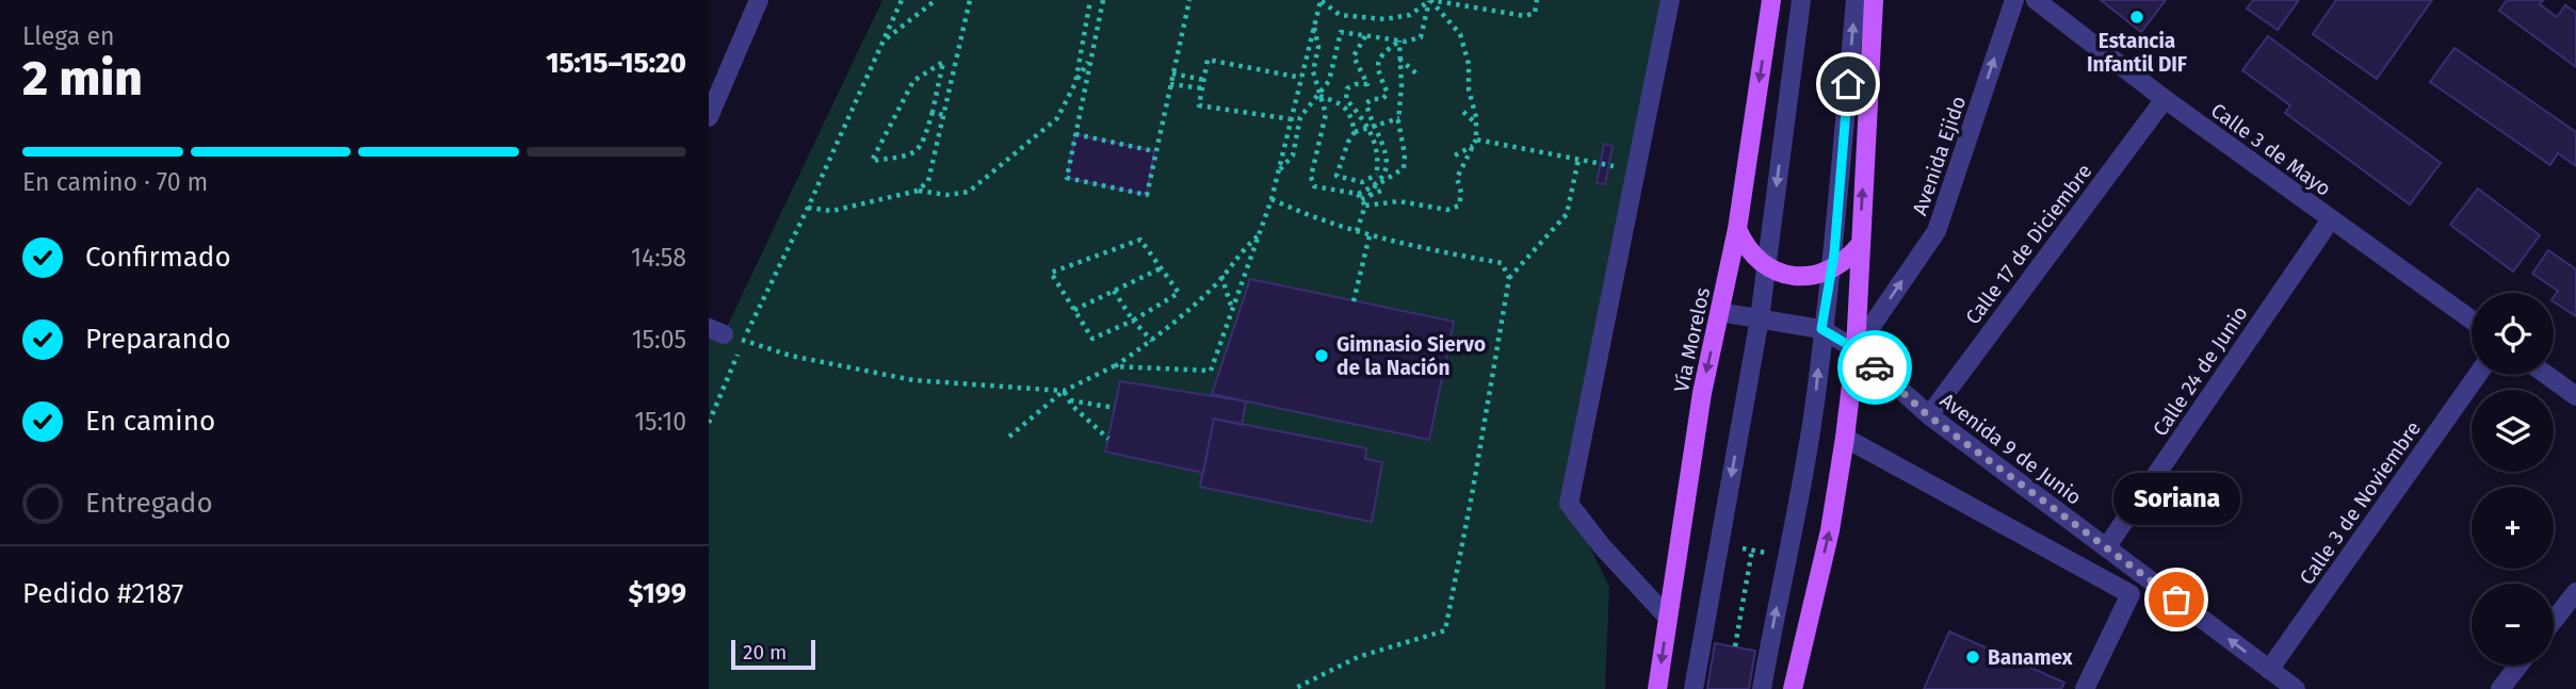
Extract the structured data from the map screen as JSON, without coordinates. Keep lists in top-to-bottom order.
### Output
{
  "streets": {
    "main road": ["Vía Morelos"],
    "street": [
      "Calle 3 de Mayo",
      "Avenida Ejido",
      "Calle 17 de Diciembre",
      "Calle 24 de Junio",
      "Avenida 9 de Junio",
      "Calle 3 de Noviembre"
    ]
  },
  "crossings": [
    ["Calle 3 de Mayo", "Calle 17 de Diciembre"],
    ["Calle 3 de Mayo", "Calle 24 de Junio"],
    ["Avenida Ejido", "Avenida 9 de Junio"],
    ["Calle 17 de Diciembre", "Avenida 9 de Junio"],
    ["Vía Morelos", "Avenida 9 de Junio"],
    ["Calle 24 de Junio", "Avenida 9 de Junio"],
    ["Avenida 9 de Junio", "Calle 3 de Noviembre"]
  ],
  "places": [
    "Estancia Infantil DIF",
    "Gimnasio Siervo de la Nación",
    "Soriana",
    "Banamex"
  ],
  "scale_bar": "20 m",
  "page": {
    "heading": ["2 min", "Llega en", "15:15–15:20"],
    "panel": ["Pedido #2187", "$199"],
    "bar": "En camino · 70 m",
    "list": [
      ["Confirmado", "14:58"],
      ["Preparando", "15:05"],
      ["En camino", "15:10"],
      "Entregado"
    ],
    "map_buttons": ["+", "−"],
    "bubble": "Soriana",
    "scale": "20 m"
  }
}
